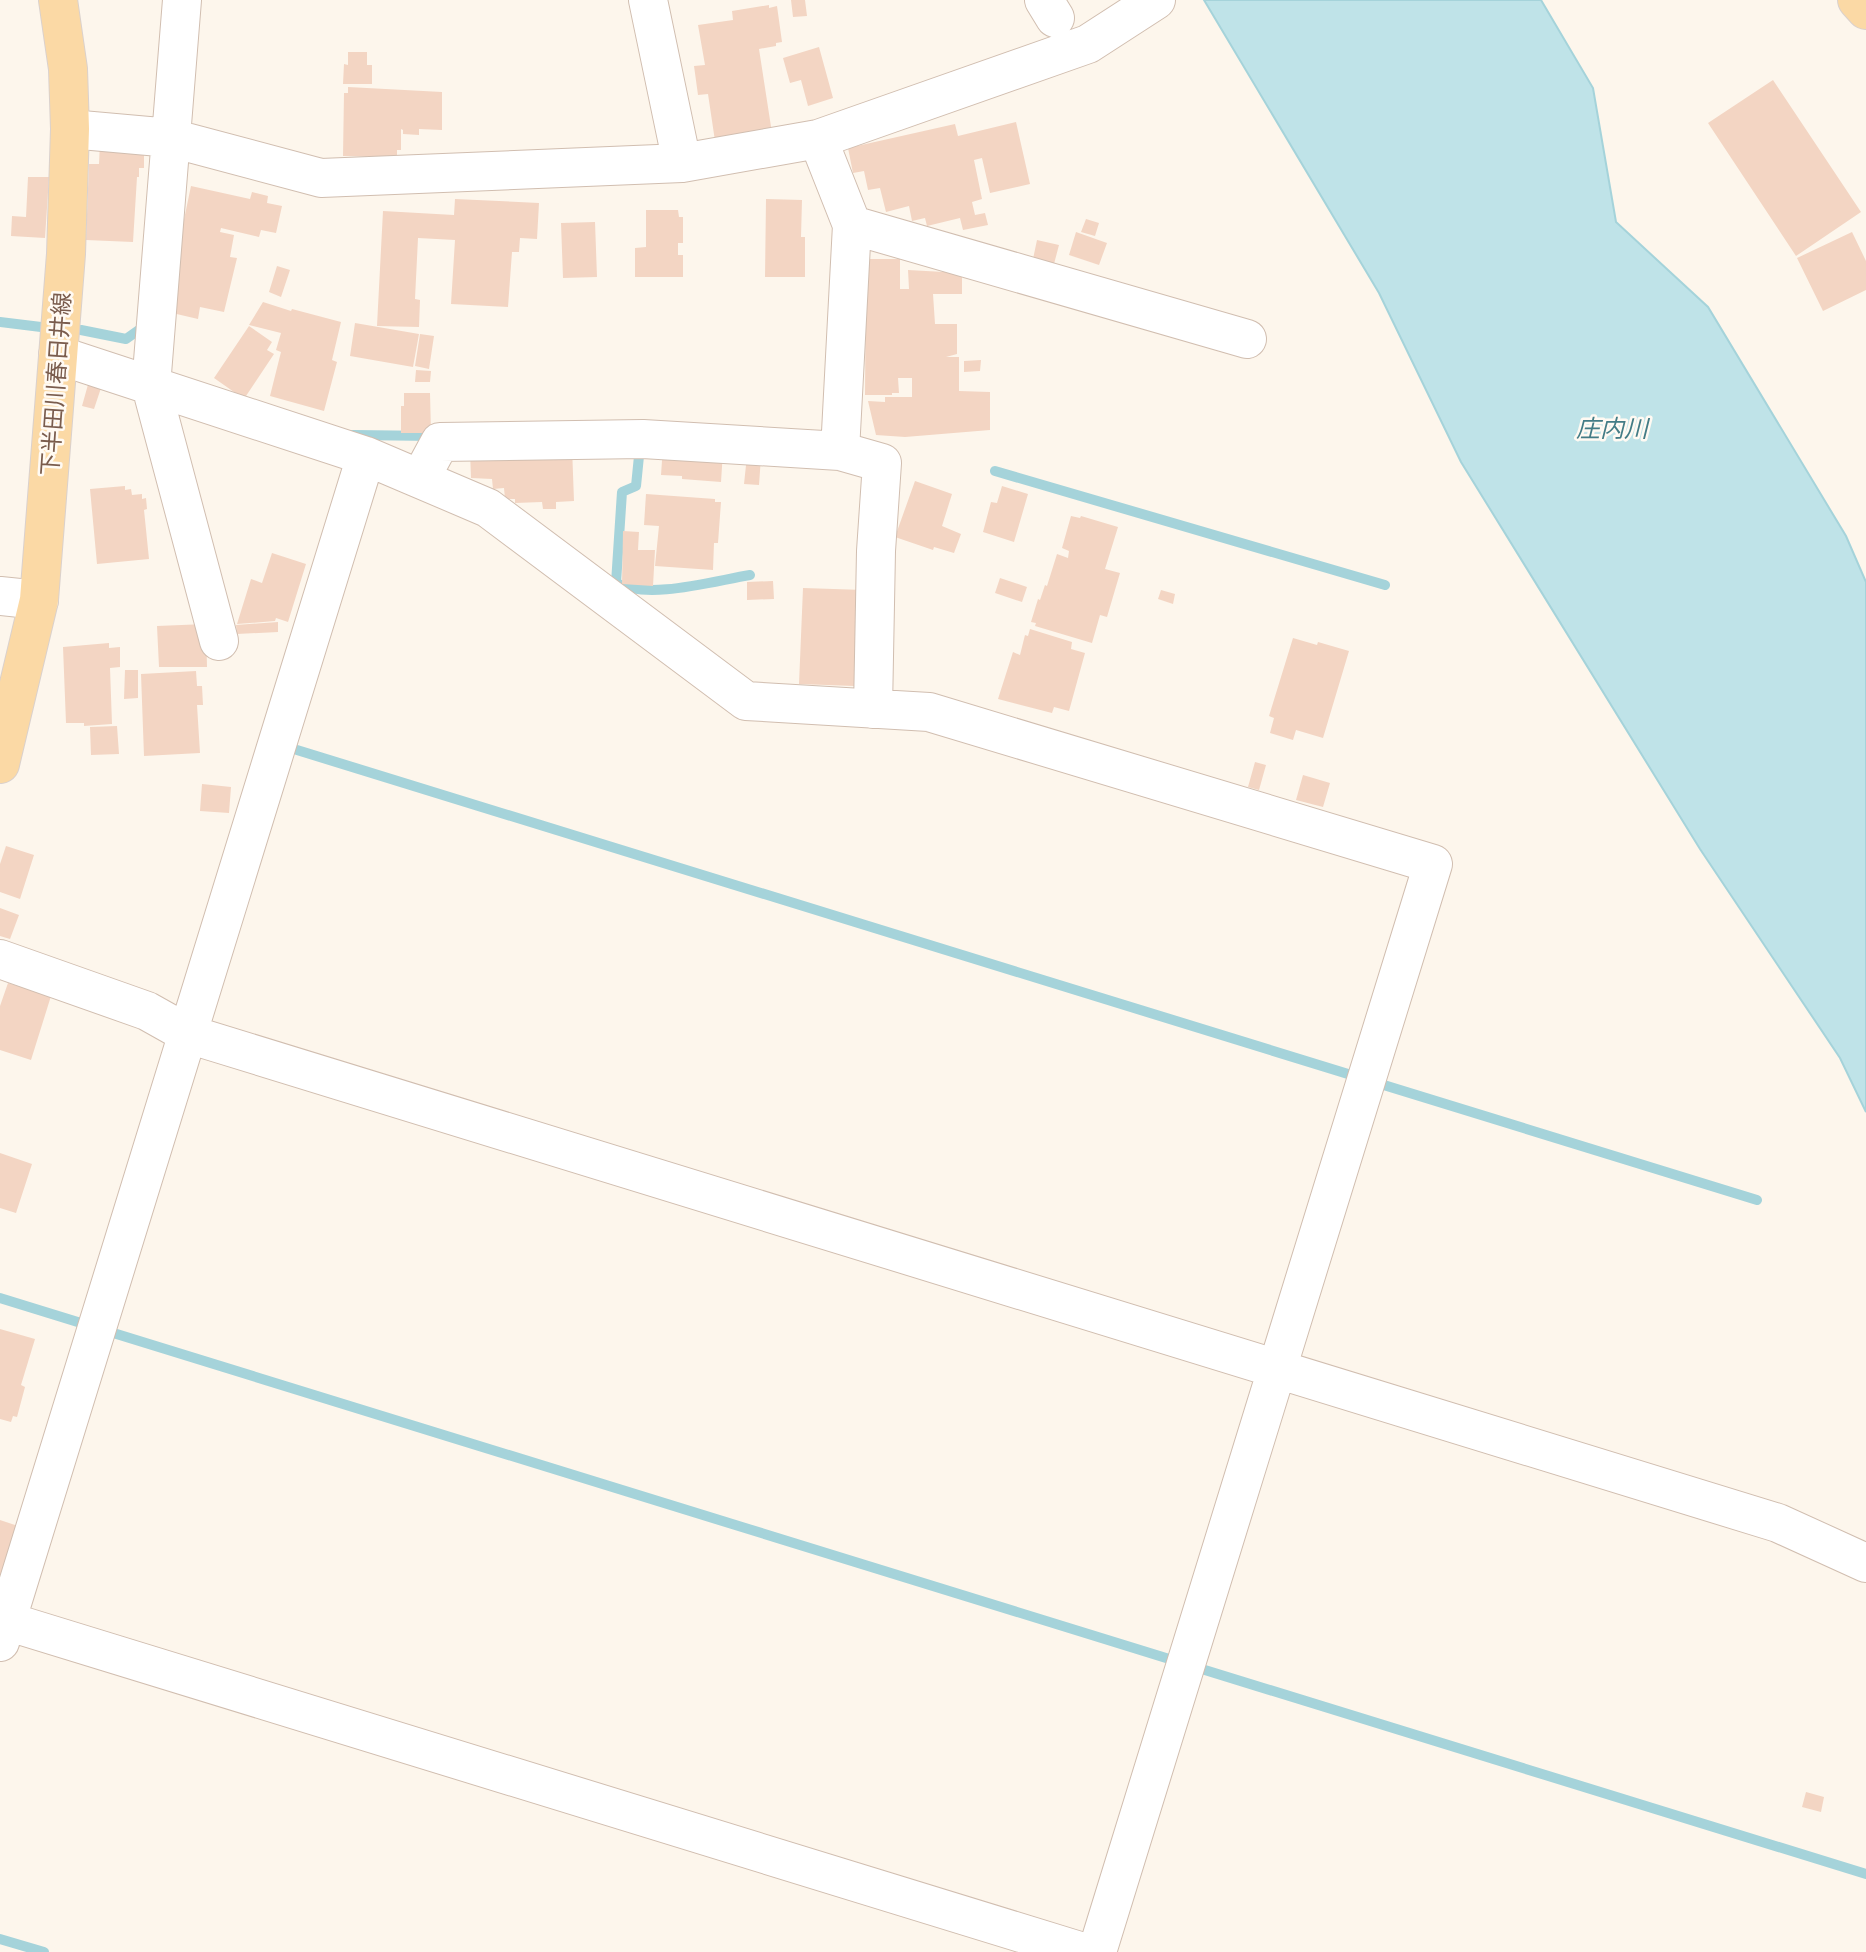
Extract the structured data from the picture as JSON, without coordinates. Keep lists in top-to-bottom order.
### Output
{
  "streets": {
    "main road": ["下半田川春日井線"]
  },
  "water": ["庄内川"]
}
